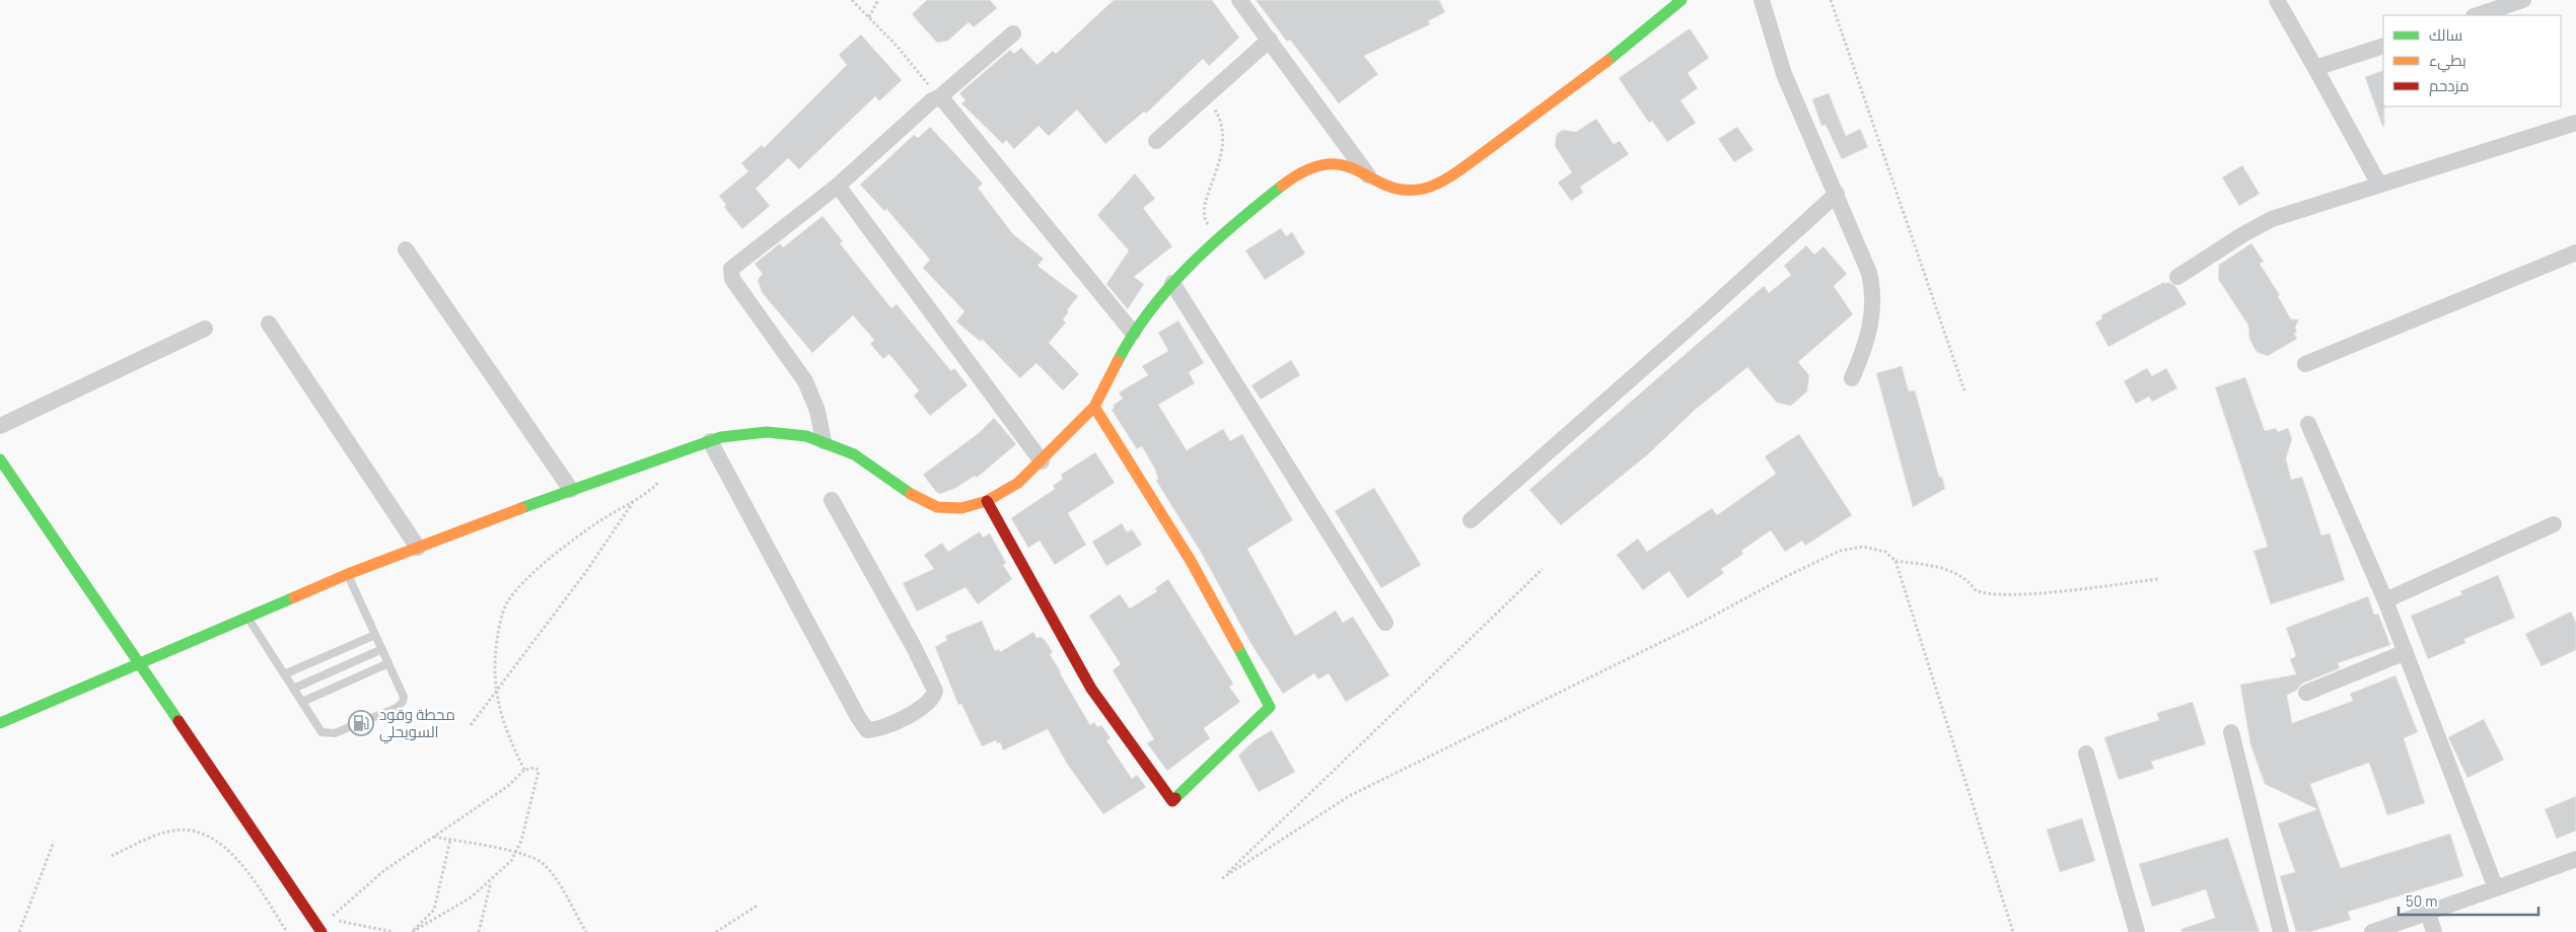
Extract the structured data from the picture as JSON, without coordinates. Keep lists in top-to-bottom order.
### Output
{
  "places": {
    "fuel station": ["محطة وقود السويحلي"]
  },
  "legend": ["سالك", "بطيء", "مزدحم"],
  "scale_bar": "50 m"
}
